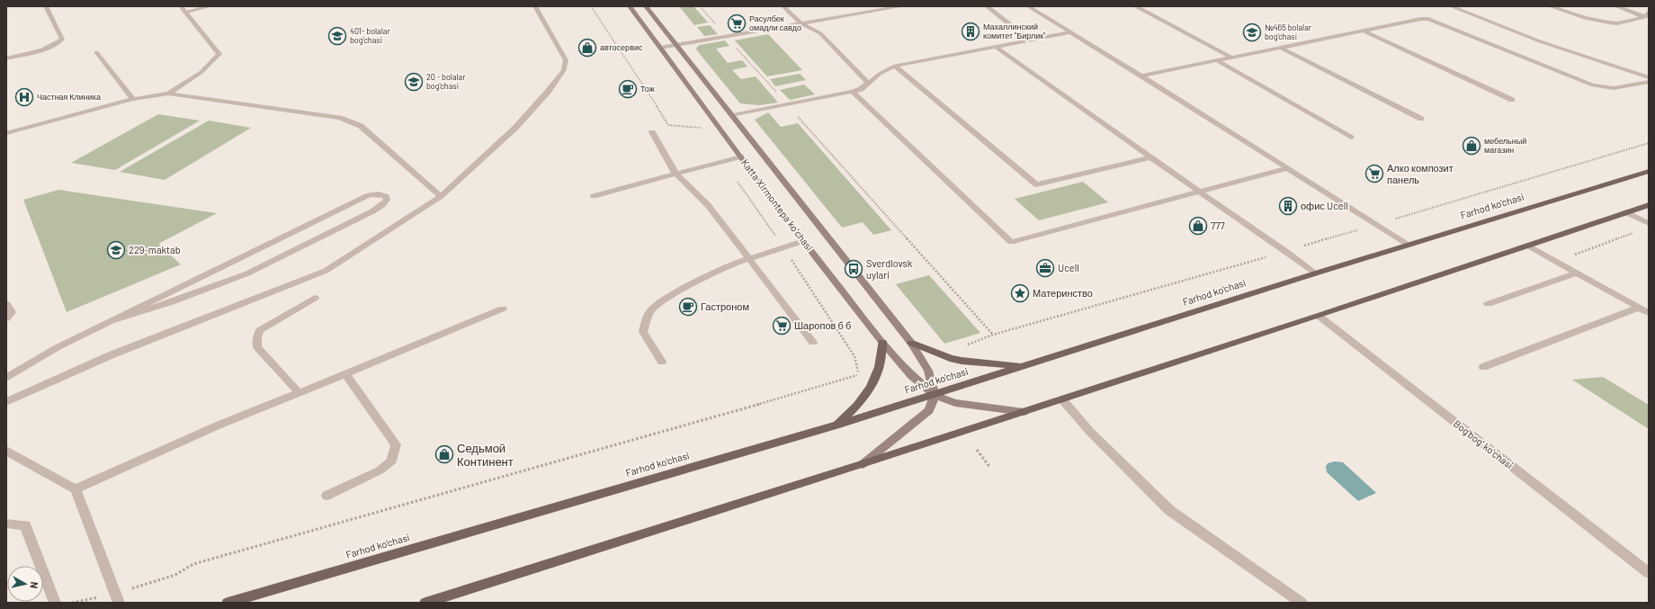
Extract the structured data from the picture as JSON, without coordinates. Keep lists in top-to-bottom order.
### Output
{
  "streets": {
    "main road": ["Katta Xirmontepa koʻchasi", "Farhod ko'chasi"],
    "street": ["Bogʻbogʻ koʻchasi"]
  },
  "crossings": [
    ["Katta Xirmontepa koʻchasi", "Farhod ko'chasi"]
  ],
  "places": {
    "supermarket": ["Расулбек омадли савдо", "Алко композит панель", "Шаропов б б"],
    "building": ["Махаллинский комитет \"Бирлик\"", "офис Ucell"],
    "school or university": [
      "№465 bolalar bog'chasi",
      "401- bolalar bog'chasi",
      "20 - bolalar bog'chasi",
      "229-maktab"
    ],
    "shop": [
      "автосервис",
      "мебельный магазин",
      "777",
      "Седьмой Континент"
    ],
    "cafe": ["Тож", "Гастроном"],
    "hospital": ["Частная Клиника"],
    "office": ["Ucell"],
    "bus stop": ["Sverdlovsk uylari"],
    "place": ["Материнство"]
  },
  "north": "right"
}
